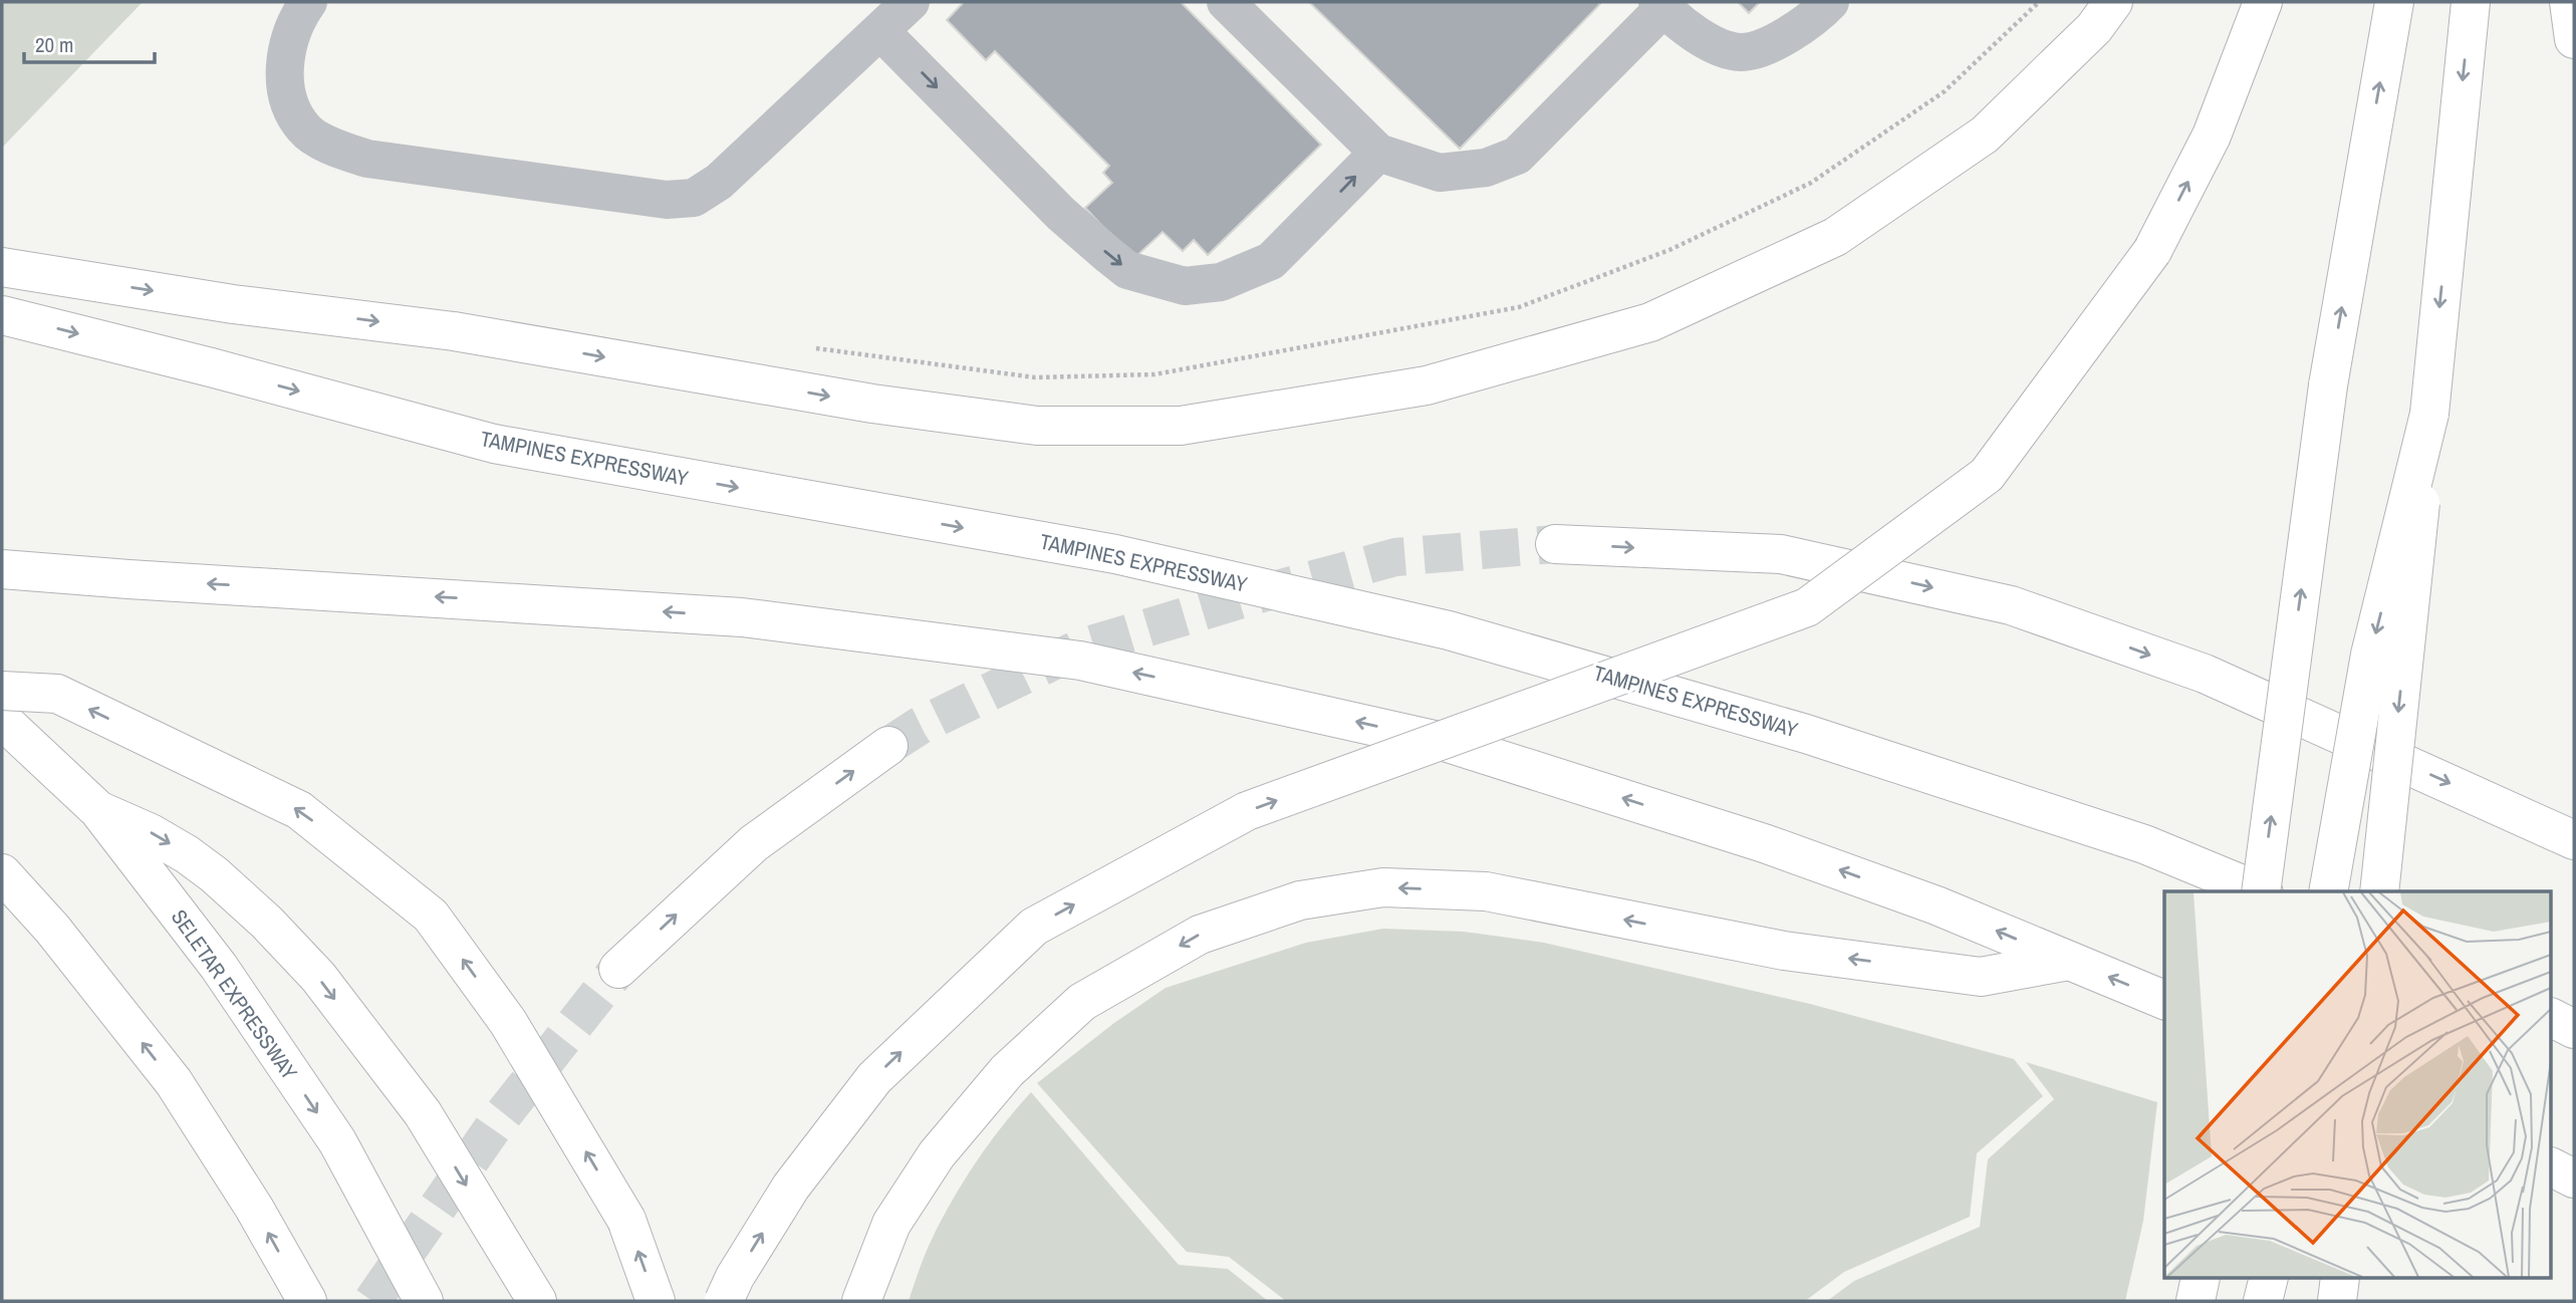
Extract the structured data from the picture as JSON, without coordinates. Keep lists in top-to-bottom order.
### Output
{
  "streets": {
    "main road": ["TAMPINES EXPRESSWAY", "SELETAR EXPRESSWAY"]
  },
  "scale_bar": "20 m"
}
